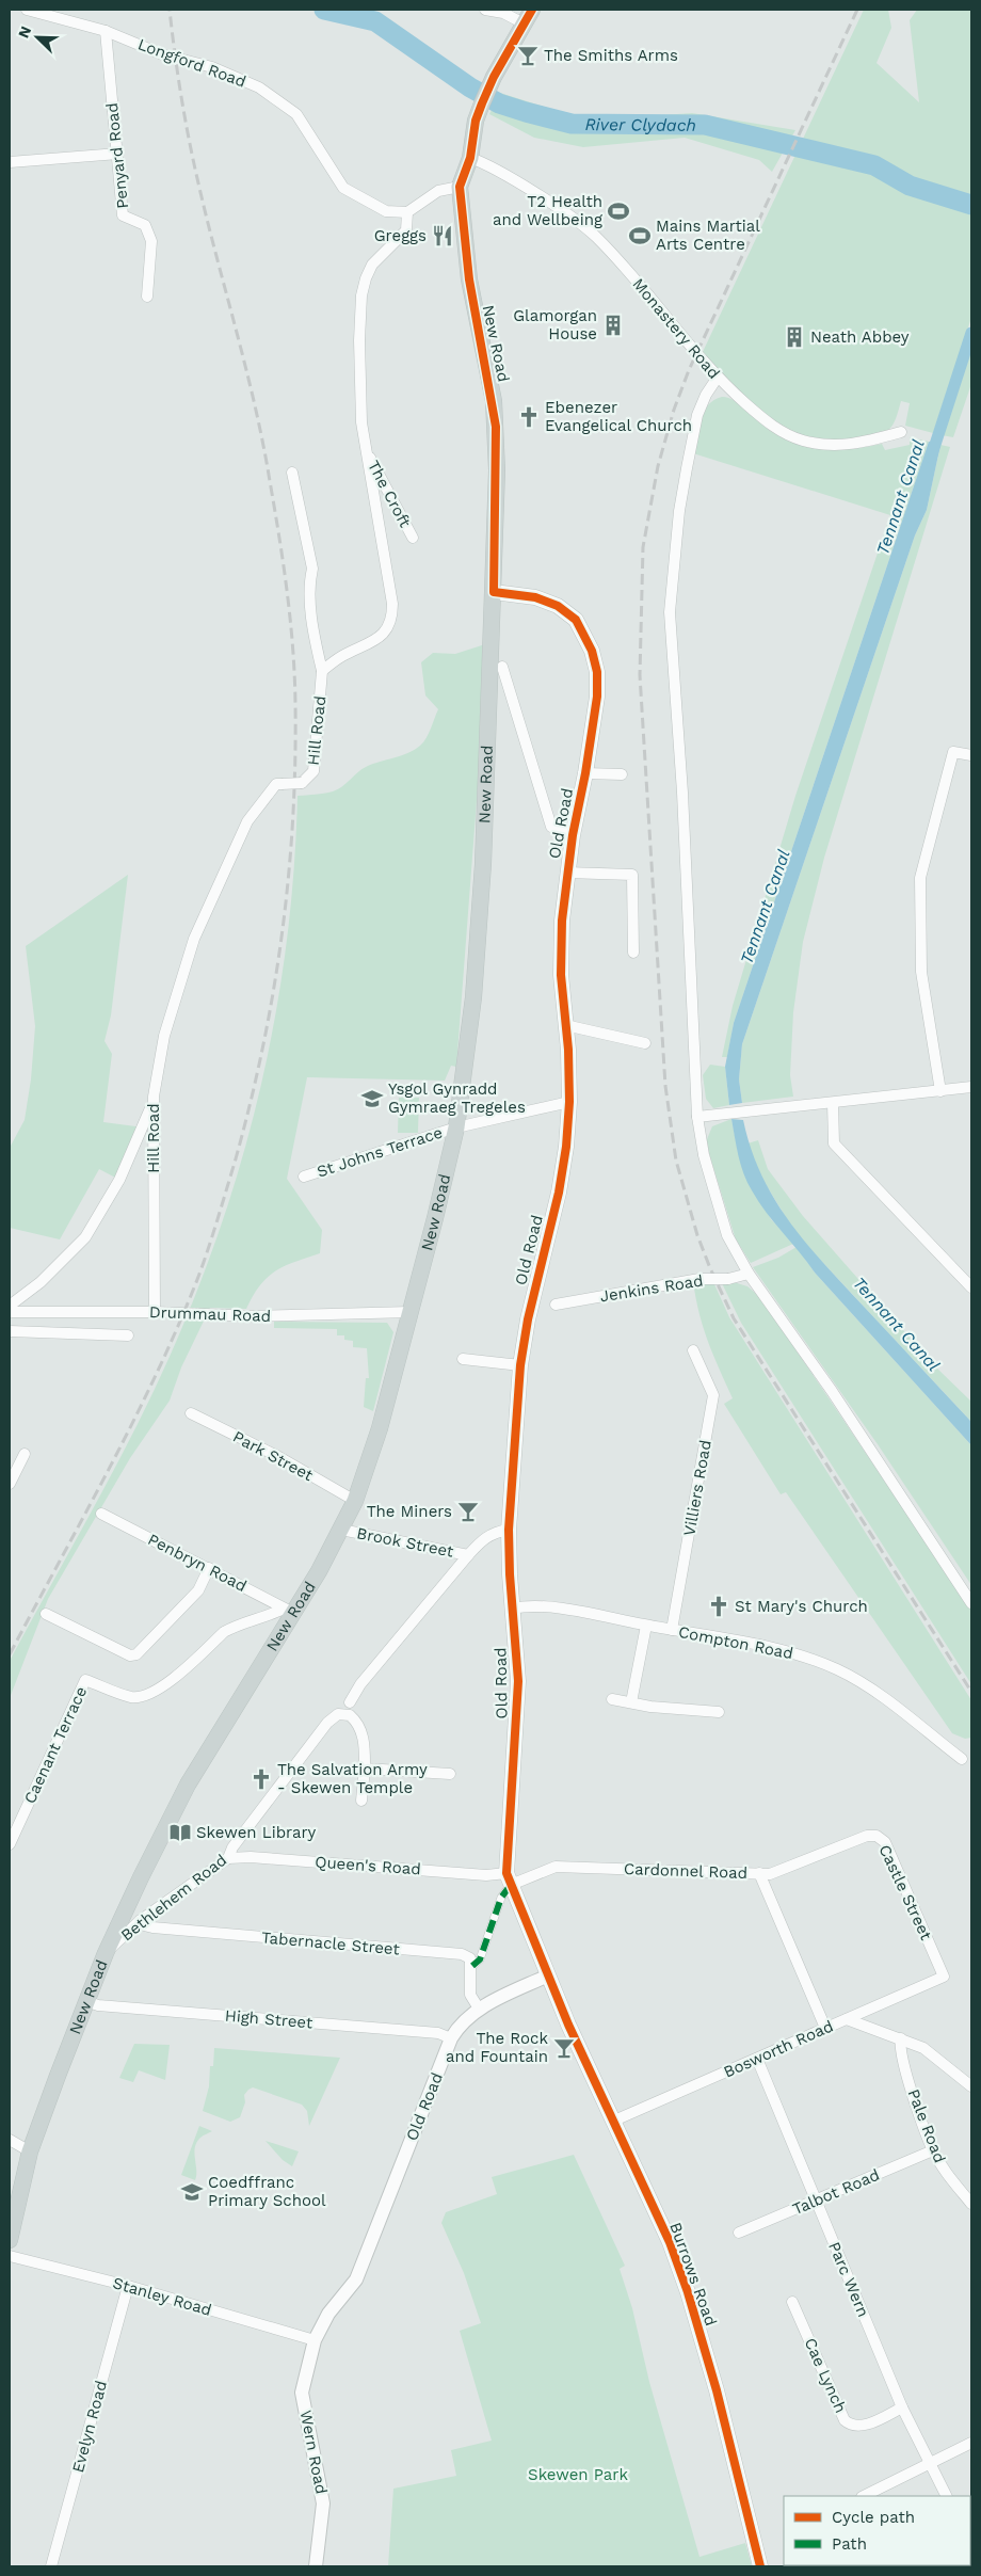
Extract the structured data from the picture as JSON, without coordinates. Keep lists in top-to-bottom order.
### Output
{
  "streets": {
    "main road": ["New Road", "Old Road", "Burrows Road"],
    "street": [
      "Longford Road",
      "Penyard Road",
      "Monastery Road",
      "The Croft",
      "Hill Road",
      "St Johns Terrace",
      "Jenkins Road",
      "Drummau Road",
      "Park Street",
      "Villiers Road",
      "Brook Street",
      "Penbryn Road",
      "Compton Road",
      "Caenant Terrace",
      "Queen's Road",
      "Cardonnel Road",
      "Castle Street",
      "Bethlehem Road",
      "Tabernacle Street",
      "High Street",
      "Bosworth Road",
      "Pale Road",
      "Talbot Road",
      "Parc Wern",
      "Stanley Road",
      "Cae Lynch",
      "Evelyn Road",
      "Wern Road"
    ]
  },
  "crossings": [
    ["Longford Road", "Penyard Road"],
    ["Monastery Road", "New Road"],
    ["New Road", "Old Road"],
    ["New Road", "St Johns Terrace"],
    ["New Road", "Drummau Road"],
    ["New Road", "Park Street"],
    ["New Road", "Brook Street"],
    ["New Road", "Penbryn Road"],
    ["New Road", "Caenant Terrace"],
    ["New Road", "Bethlehem Road"],
    ["New Road", "High Street"],
    ["Hill Road", "Drummau Road"],
    ["Old Road", "St Johns Terrace"],
    ["Old Road", "Compton Road"],
    ["Old Road", "Queen's Road"],
    ["Old Road", "Cardonnel Road"],
    ["Old Road", "High Street"],
    ["Old Road", "Burrows Road"],
    ["Old Road", "Stanley Road"],
    ["Old Road", "Wern Road"],
    ["Villiers Road", "Compton Road"],
    ["Penbryn Road", "Caenant Terrace"],
    ["Queen's Road", "Cardonnel Road"],
    ["Queen's Road", "Bethlehem Road"],
    ["Cardonnel Road", "Castle Street"],
    ["Cardonnel Road", "Bosworth Road"],
    ["Castle Street", "Bosworth Road"],
    ["Bethlehem Road", "Tabernacle Street"],
    ["Bosworth Road", "Burrows Road"],
    ["Bosworth Road", "Parc Wern"],
    ["Pale Road", "Talbot Road"],
    ["Talbot Road", "Parc Wern"],
    ["Parc Wern", "Cae Lynch"],
    ["Stanley Road", "Evelyn Road"],
    ["Stanley Road", "Wern Road"]
  ],
  "water": ["River Clydach", "Tennant Canal"],
  "parks": ["Skewen Park"],
  "places": {
    "bar": ["The Smiths Arms", "The Miners", "The Rock and Fountain"],
    "sports": ["T2 Health and Wellbeing", "Mains Martial Arts Centre"],
    "restaurant": ["Greggs"],
    "building": ["Glamorgan House", "Neath Abbey"],
    "church": ["Ebenezer Evangelical Church", "St Mary's Church", "The Salvation Army - Skewen Temple"],
    "school or university": ["Ysgol Gynradd Gymraeg Tregeles", "Coedffranc Primary School"],
    "library": ["Skewen Library"]
  },
  "legend": ["Cycle path", "Path"],
  "north": "top left"
}
